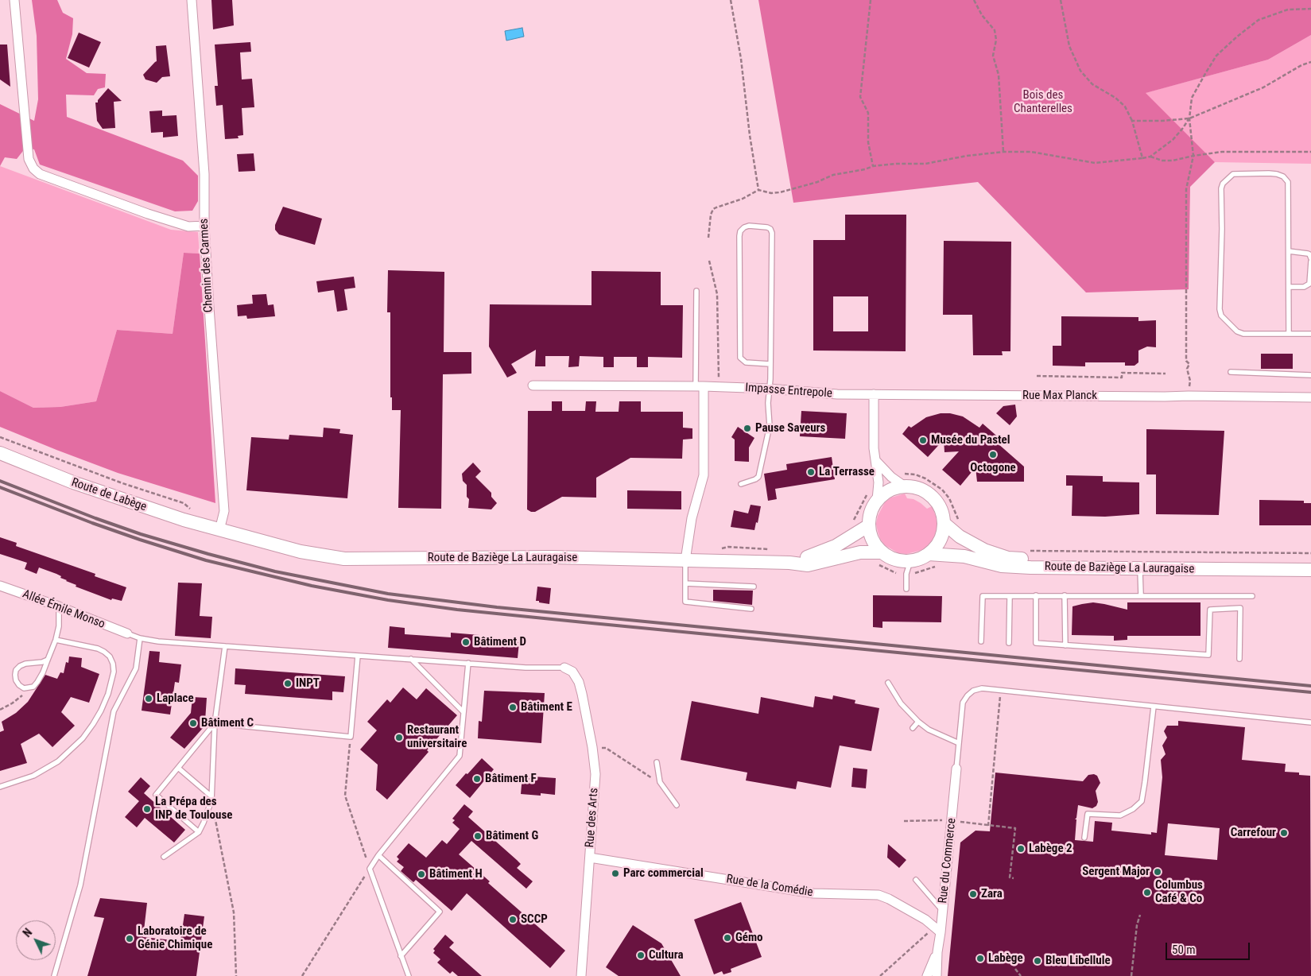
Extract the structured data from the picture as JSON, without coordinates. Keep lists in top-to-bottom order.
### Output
{
  "streets": {
    "main road": ["Route de Labège", "Route de Baziège La Lauragaise"],
    "street": [
      "Chemin des Carmes",
      "Impasse Entrepole",
      "Rue Max Planck",
      "Allée Émile Monso",
      "Rue des Arts",
      "Rue du Commerce",
      "Rue de la Comédie"
    ]
  },
  "crossings": [
    ["Chemin des Carmes", "Route de Labège"],
    ["Chemin des Carmes", "Route de Baziège La Lauragaise"],
    ["Impasse Entrepole", "Rue Max Planck"],
    ["Route de Labège", "Route de Baziège La Lauragaise"],
    ["Rue des Arts", "Rue de la Comédie"],
    ["Rue du Commerce", "Rue de la Comédie"]
  ],
  "parks": ["Bois des Chanterelles"],
  "places": [
    "Pause Saveurs",
    "Musée du Pastel",
    "Octogone",
    "La Terrasse",
    "Bâtiment D",
    "INPT",
    "Laplace",
    "Bâtiment E",
    "Bâtiment C",
    "Restaurant universitaire",
    "Bâtiment F",
    "La Prépa des INP de Toulouse",
    "Carrefour",
    "Bâtiment G",
    "Labège 2",
    "Sergent Major",
    "Parc commercial",
    "Bâtiment H",
    "Columbus Café & Co",
    "Zara",
    "SCCP",
    "Gémo",
    "Laboratoire de Génie Chimique",
    "Cultura",
    "Labège",
    "Bleu Libellule"
  ],
  "scale_bar": "50 m",
  "north": "top left"
}
